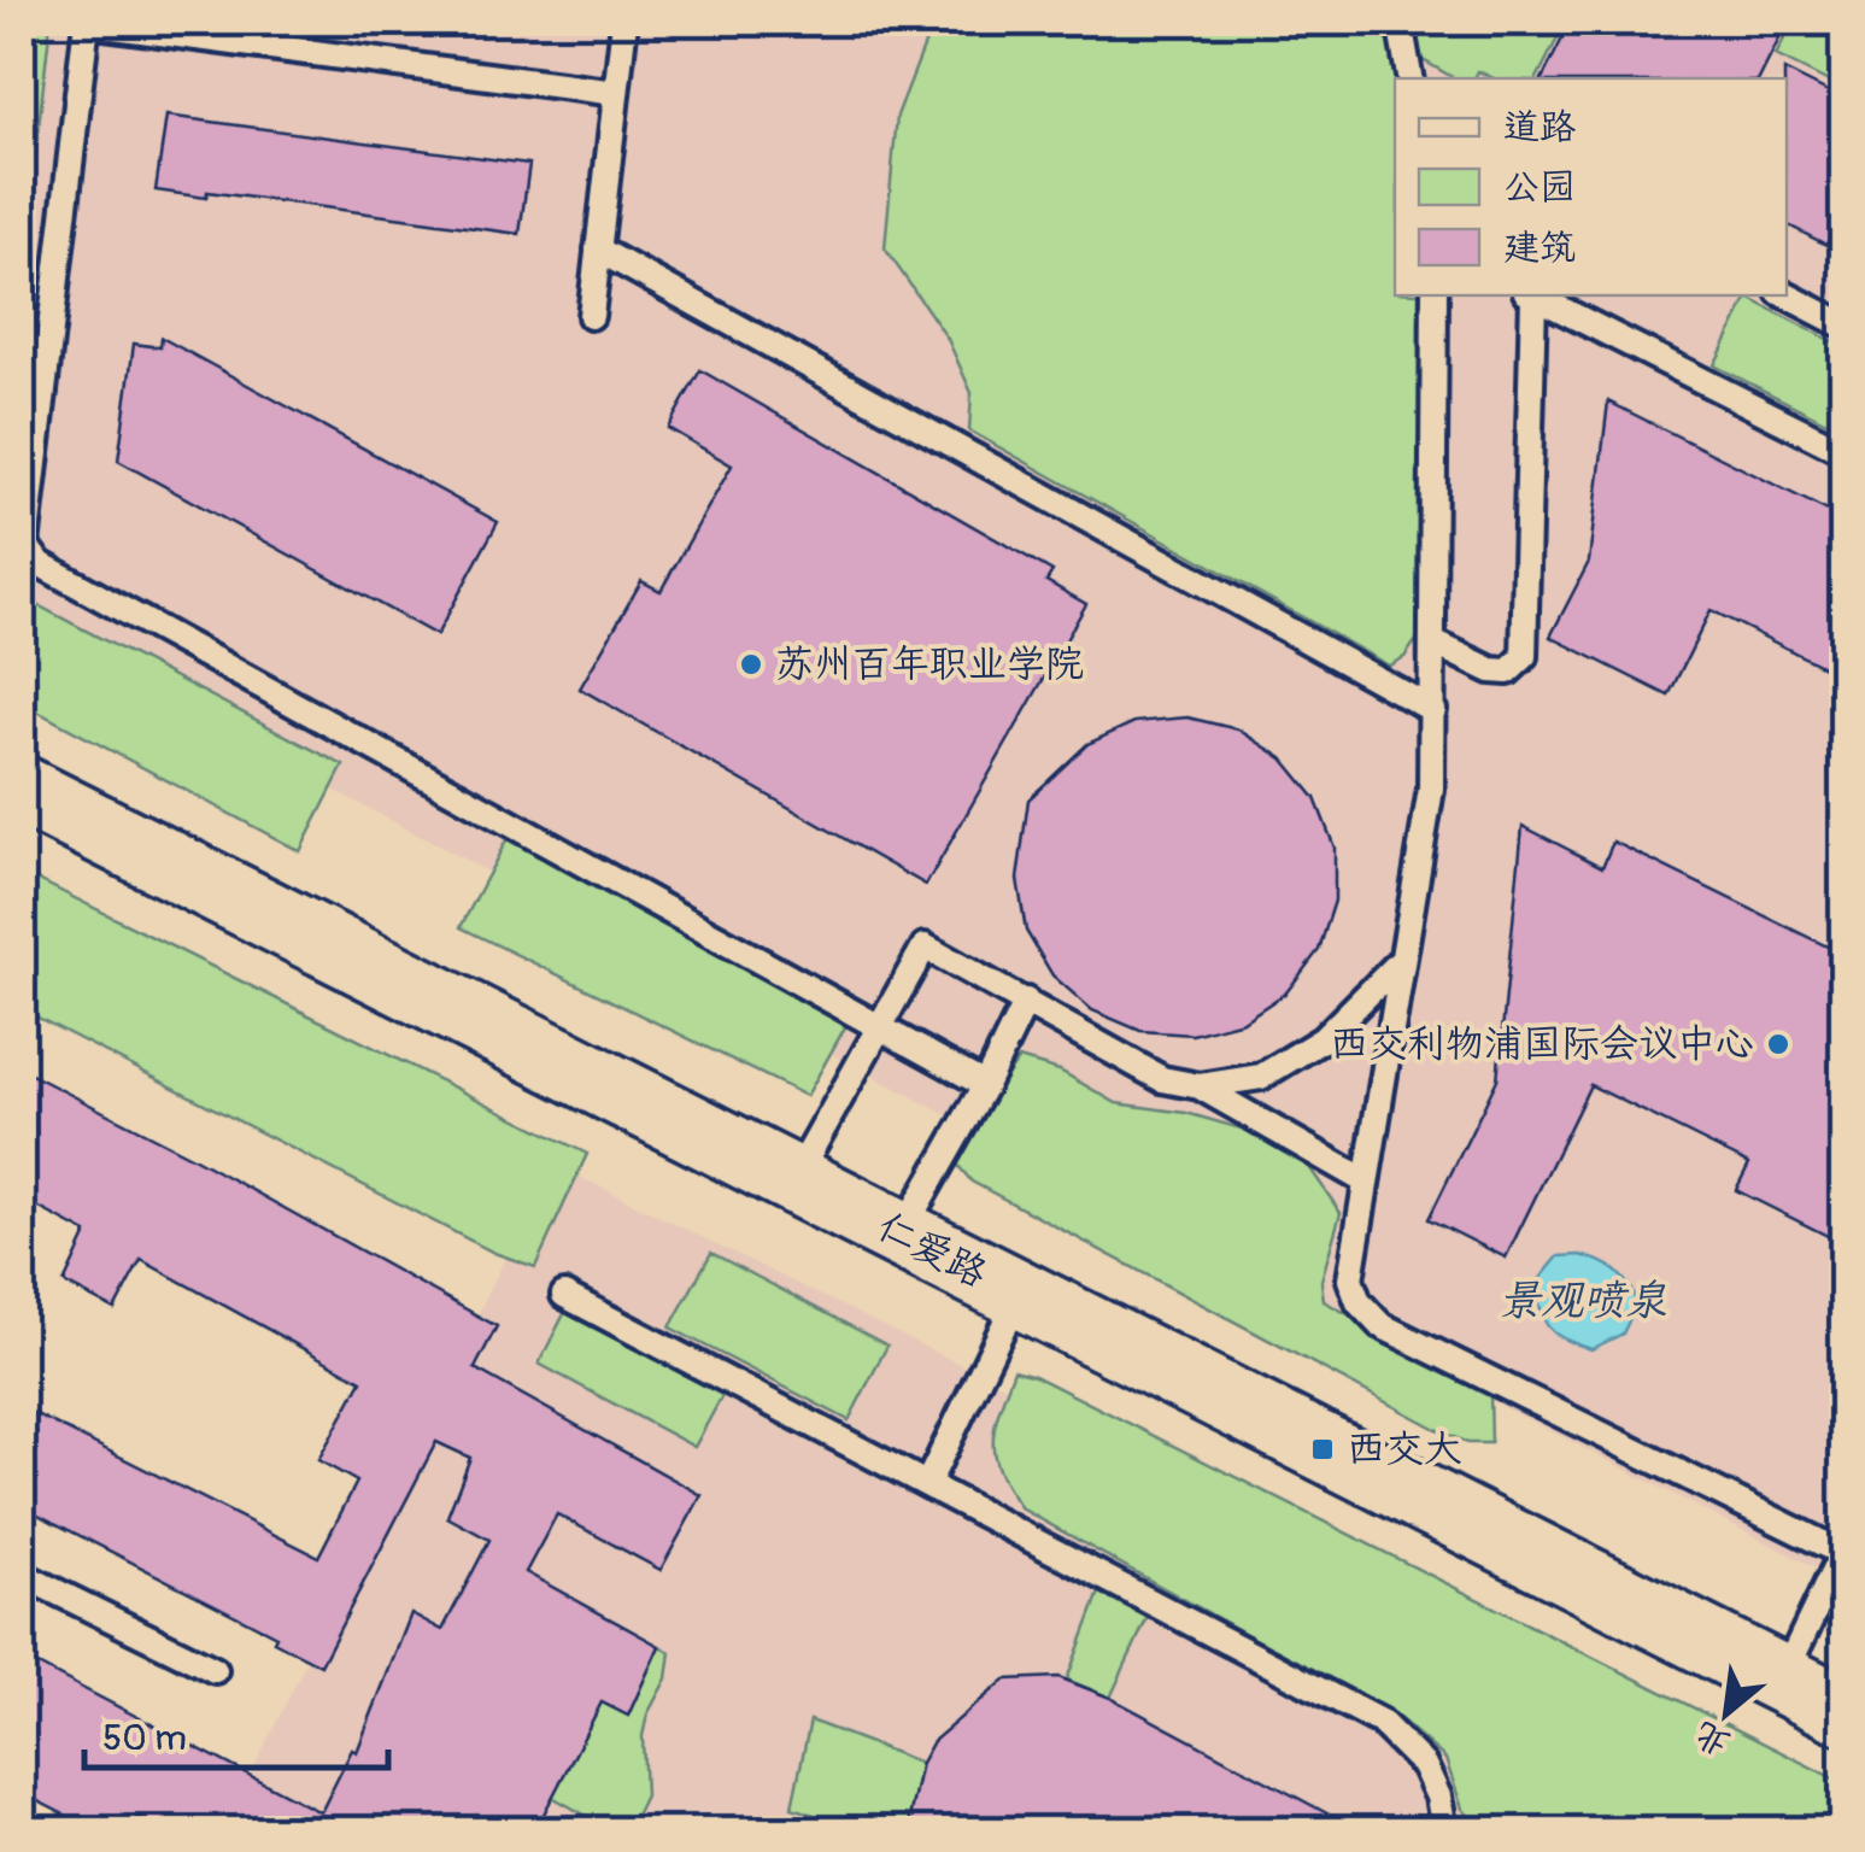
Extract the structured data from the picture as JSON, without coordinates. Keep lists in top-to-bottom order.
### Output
{
  "streets": {
    "main road": ["仁爱路"]
  },
  "water": ["景观喷泉"],
  "places": {
    "other": ["苏州百年职业学院", "西交利物浦国际会议中心"],
    "transit": ["西交大"]
  },
  "legend": ["道路", "公园", "建筑"],
  "scale_bar": "50 m",
  "north": "bottom left"
}
